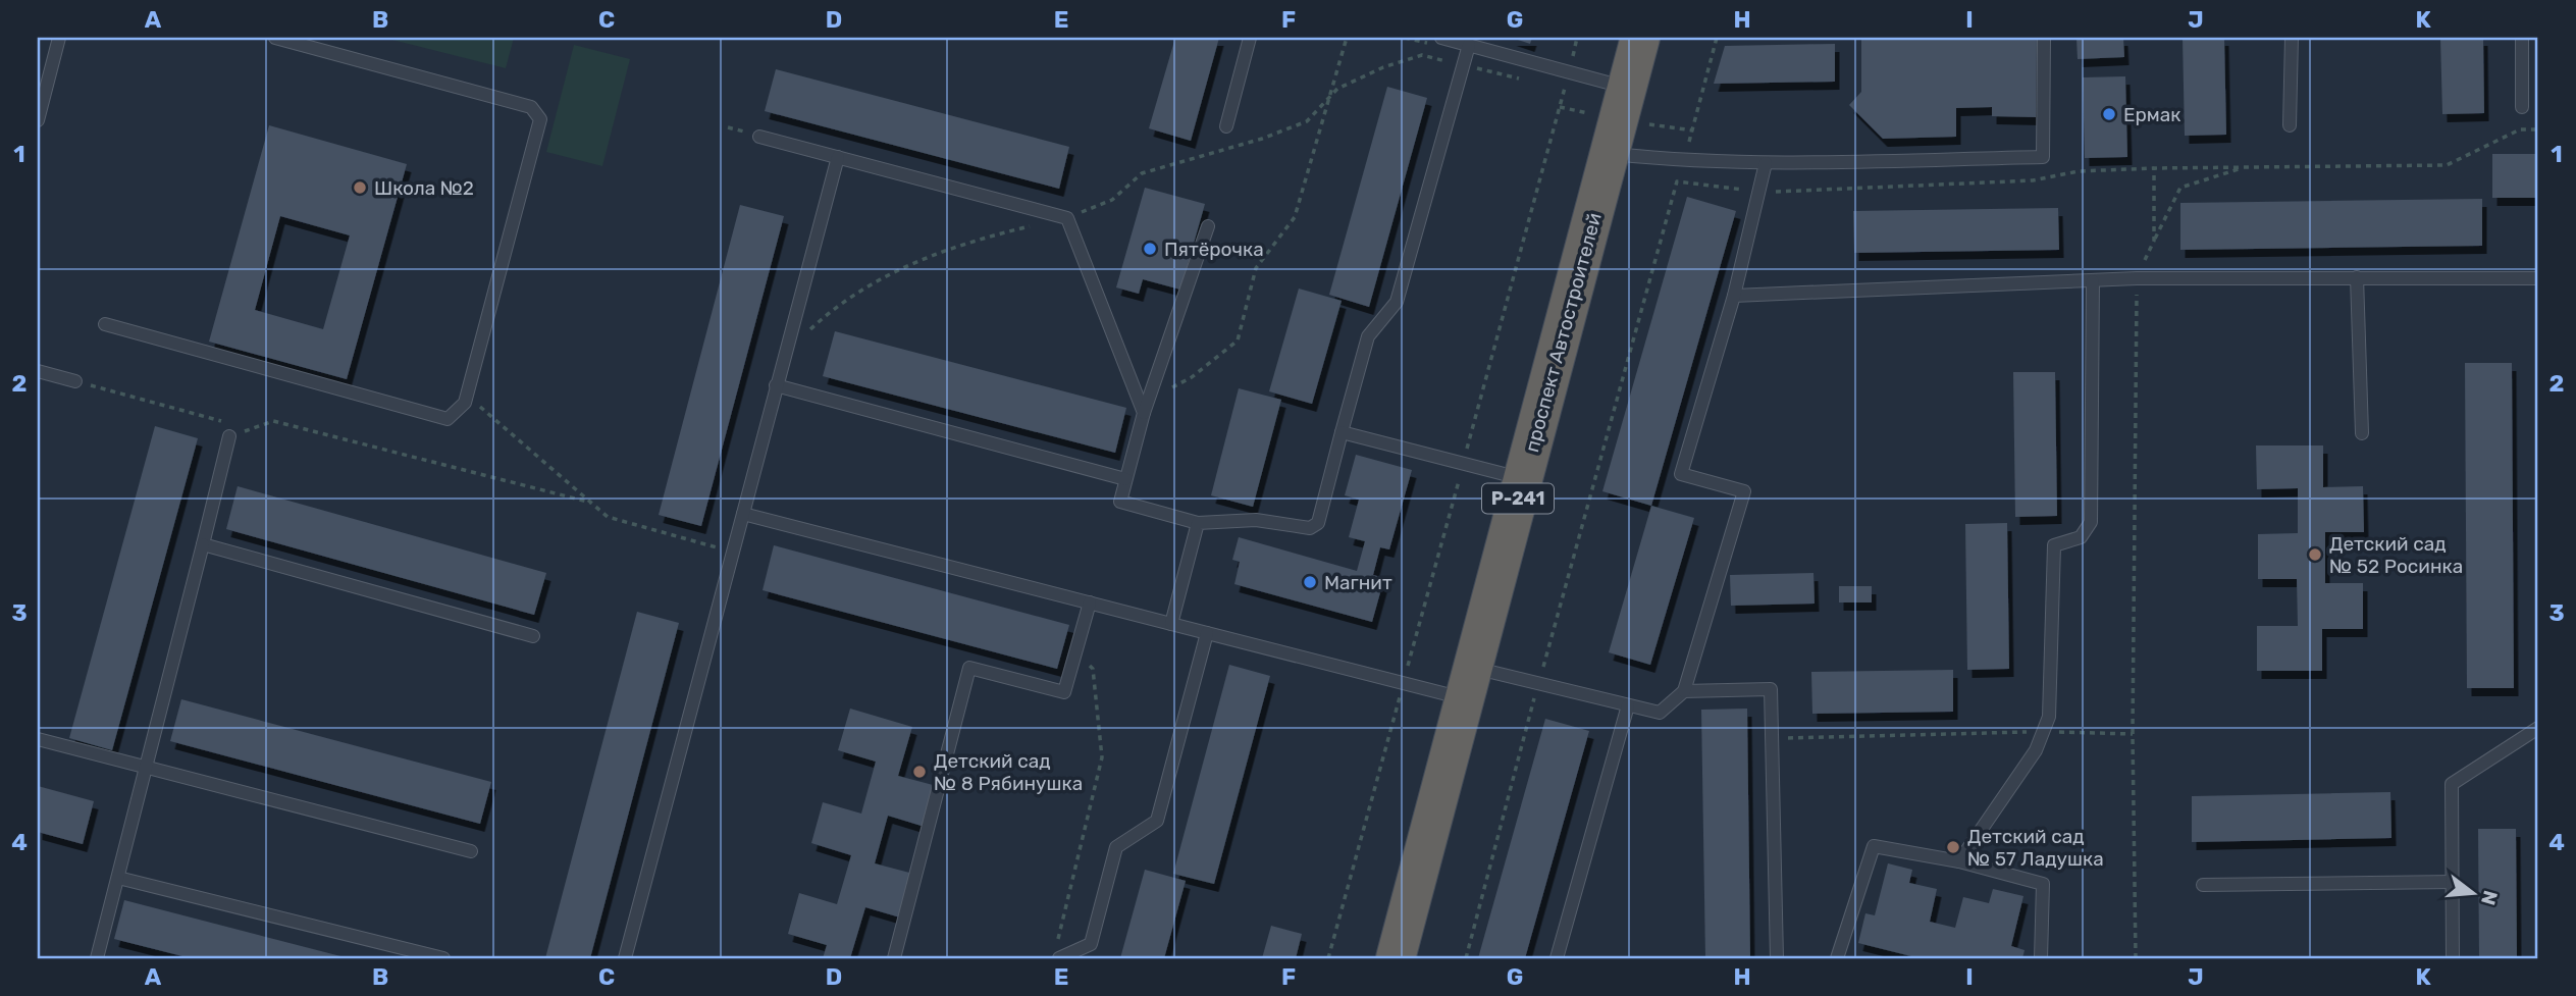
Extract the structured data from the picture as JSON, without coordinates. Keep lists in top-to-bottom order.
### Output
{
  "streets": {
    "highway": ["проспект Автостроителей", "Р-241"]
  },
  "places": [
    "Ермак",
    "Школа №2",
    "Пятёрочка",
    "Детский сад № 52 Росинка",
    "Магнит",
    "Детский сад № 8 Рябинушка",
    "Детский сад № 57 Ладушка"
  ],
  "north": "right",
  "grid": {
    "columns": [
      "A",
      "B",
      "C",
      "D",
      "E",
      "F",
      "G",
      "H",
      "I",
      "J",
      "K"
    ],
    "rows": [
      "1",
      "2",
      "3",
      "4"
    ]
  }
}
